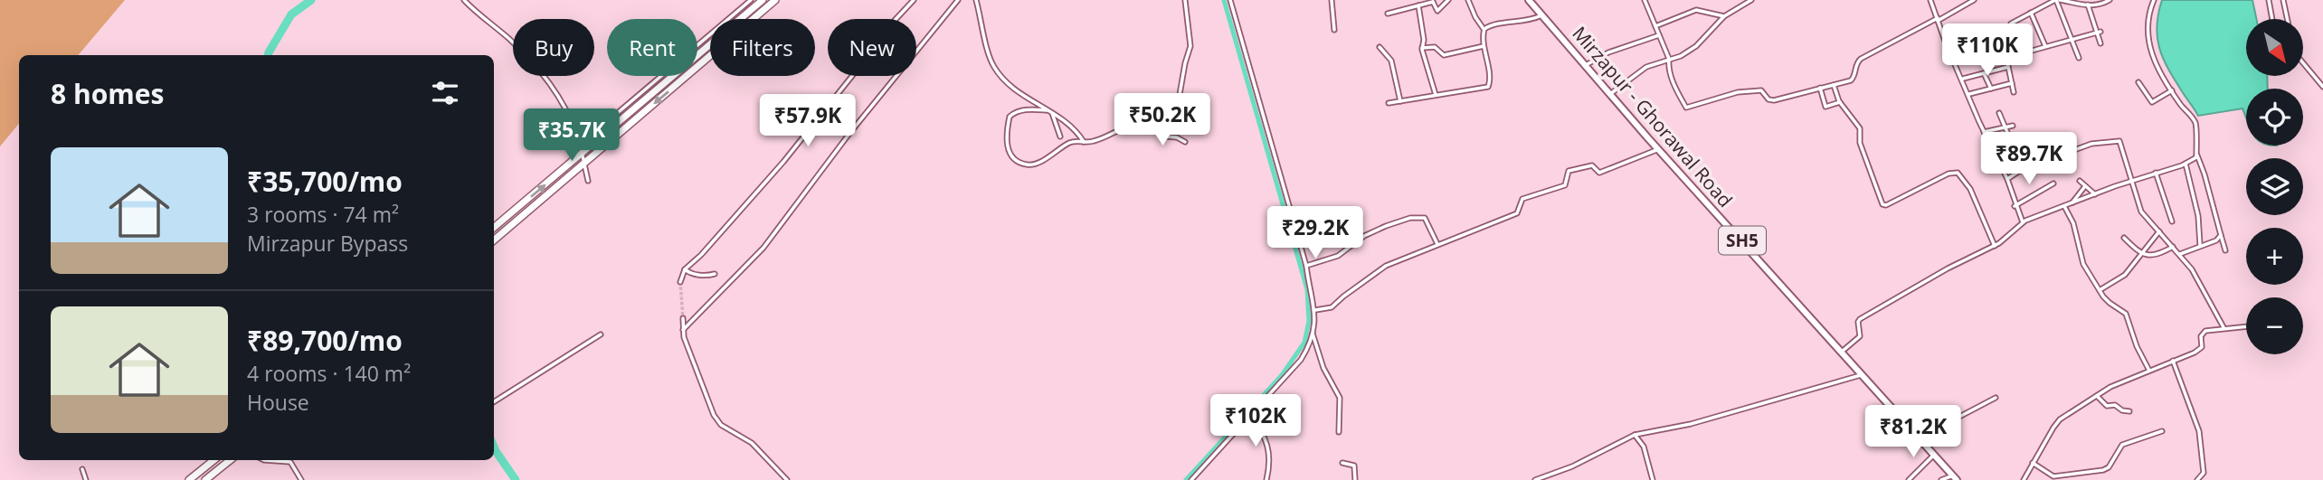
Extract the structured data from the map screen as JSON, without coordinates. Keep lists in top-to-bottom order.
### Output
{
  "streets": {
    "main road": ["Mirzapur - Ghorawal Road", "SH5"]
  },
  "north": "bottom right",
  "page": {
    "map_buttons": ["+", "−"],
    "chip": [
      "Buy",
      "Rent",
      "Filters",
      "New"
    ],
    "price": [
      "₹110K",
      "₹50.2K",
      "₹57.9K",
      "₹35.7K",
      "₹89.7K",
      "₹29.2K",
      "₹102K",
      "₹81.2K"
    ],
    "heading": "8 homes",
    "list": [
      {
        "name": "₹35,700/mo",
        "note": "3 rooms · 74 m² · Mirzapur Bypass"
      },
      {
        "name": "₹89,700/mo",
        "note": "4 rooms · 140 m² · House"
      }
    ]
  }
}
